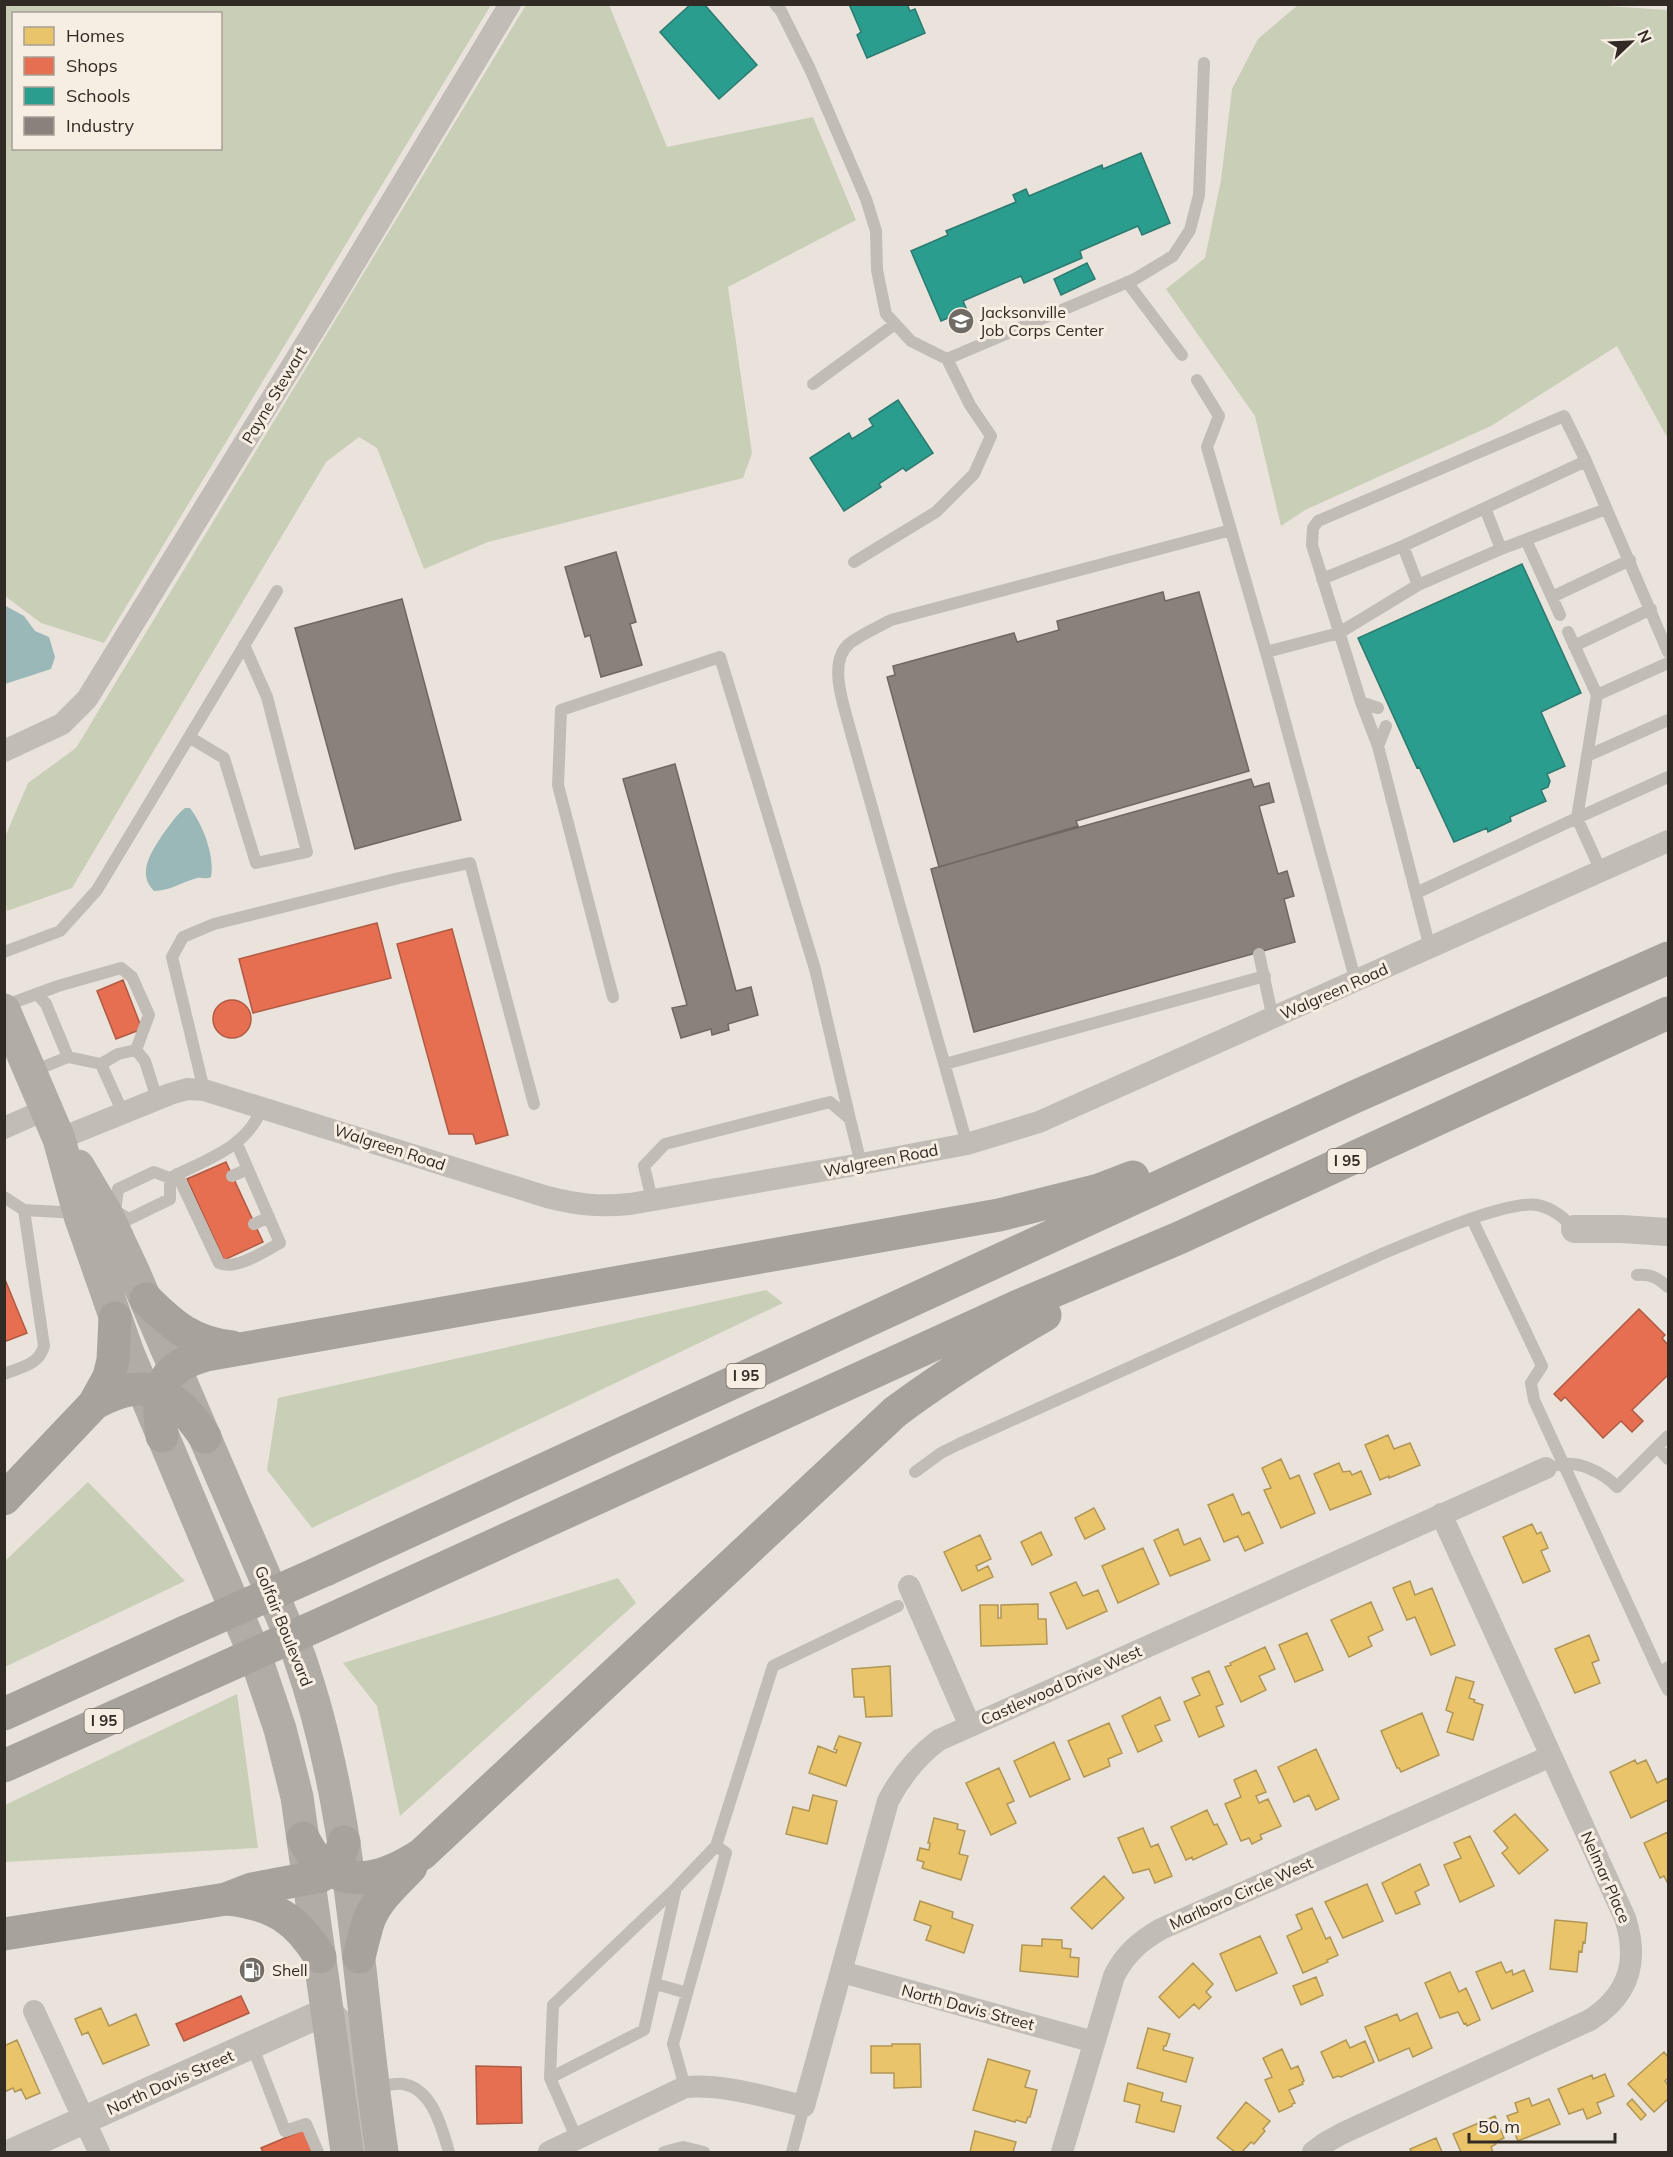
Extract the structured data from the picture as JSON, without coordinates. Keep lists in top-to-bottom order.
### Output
{
  "streets": {
    "highway": ["I 95"],
    "main road": ["Golfair Boulevard"],
    "street": [
      "Payne Stewart",
      "Walgreen Road",
      "Castlewood Drive West",
      "Nelmar Place",
      "Marlboro Circle West",
      "North Davis Street"
    ]
  },
  "crossings": [
    ["Walgreen Road", "Golfair Boulevard"],
    ["Golfair Boulevard", "North Davis Street"],
    ["Castlewood Drive West", "Nelmar Place"],
    ["Castlewood Drive West", "North Davis Street"],
    ["Nelmar Place", "Marlboro Circle West"],
    ["Marlboro Circle West", "North Davis Street"]
  ],
  "places": {
    "school or university": ["Jacksonville Job Corps Center"],
    "fuel station": ["Shell"]
  },
  "legend": [
    "Homes",
    "Shops",
    "Schools",
    "Industry"
  ],
  "scale_bar": "50 m",
  "north": "top right"
}
